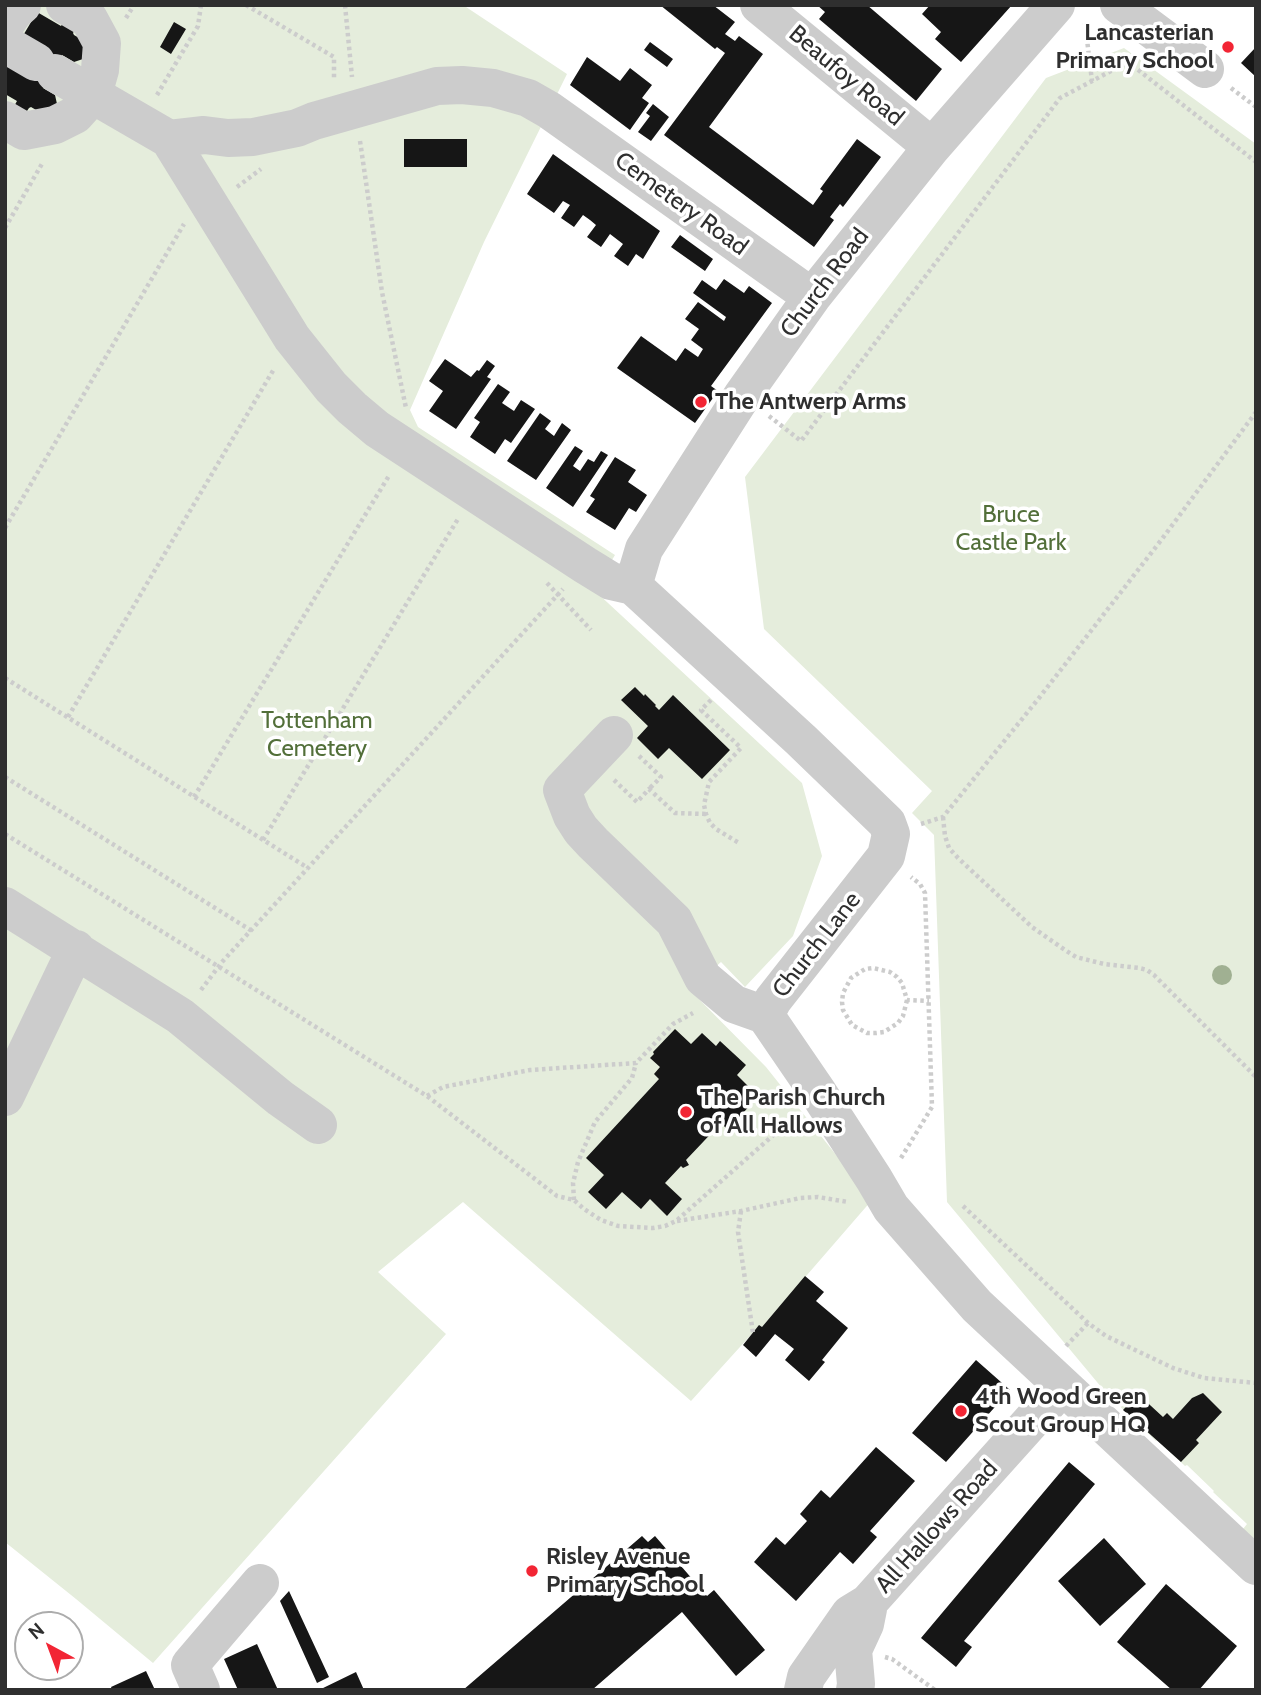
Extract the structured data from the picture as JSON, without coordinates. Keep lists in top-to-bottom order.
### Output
{
  "streets": {
    "street": [
      "Beaufoy Road",
      "Cemetery Road",
      "Church Road",
      "Church Lane",
      "All Hallows Road"
    ]
  },
  "crossings": [
    ["Beaufoy Road", "Church Road"],
    ["Cemetery Road", "Church Road"],
    ["Church Lane", "All Hallows Road"]
  ],
  "parks": ["Bruce Castle Park", "Tottenham Cemetery"],
  "places": [
    "Lancasterian Primary School",
    "The Antwerp Arms",
    "The Parish Church of All Hallows",
    "4th Wood Green Scout Group HQ",
    "Risley Avenue Primary School"
  ],
  "north": "top left"
}
